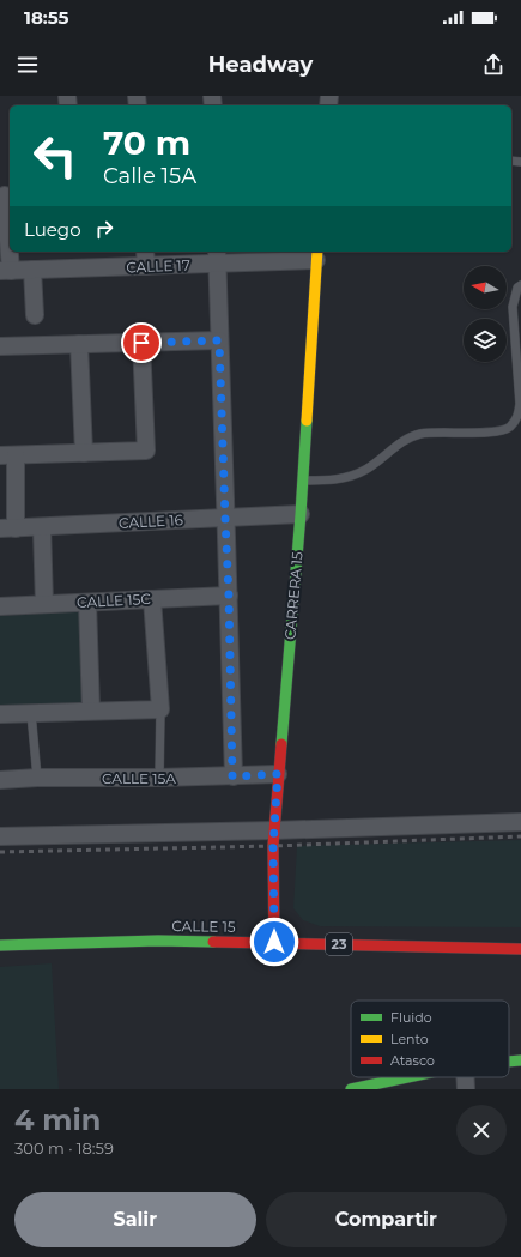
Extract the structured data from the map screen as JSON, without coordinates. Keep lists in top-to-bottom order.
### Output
{
  "streets": {
    "main road": ["CARRERA 15", "CALLE 15", "23"],
    "street": [
      "CALLE 17",
      "CALLE 16",
      "CALLE 15C",
      "CALLE 15A"
    ]
  },
  "crossings": [
    ["CALLE 17", "CARRERA 15"],
    ["CALLE 16", "CARRERA 15"],
    ["CARRERA 15", "CALLE 15A"],
    ["CARRERA 15", "CALLE 15"]
  ],
  "legend": ["Fluido", "Lento", "Atasco"],
  "north": "left",
  "page": {
    "status": "18:55",
    "header": "Headway",
    "turn": ["70 m", "Calle 15A"],
    "then": "Luego",
    "heading": ["4 min", "300 m · 18:59"],
    "buttons": ["Salir", "Compartir"]
  }
}
